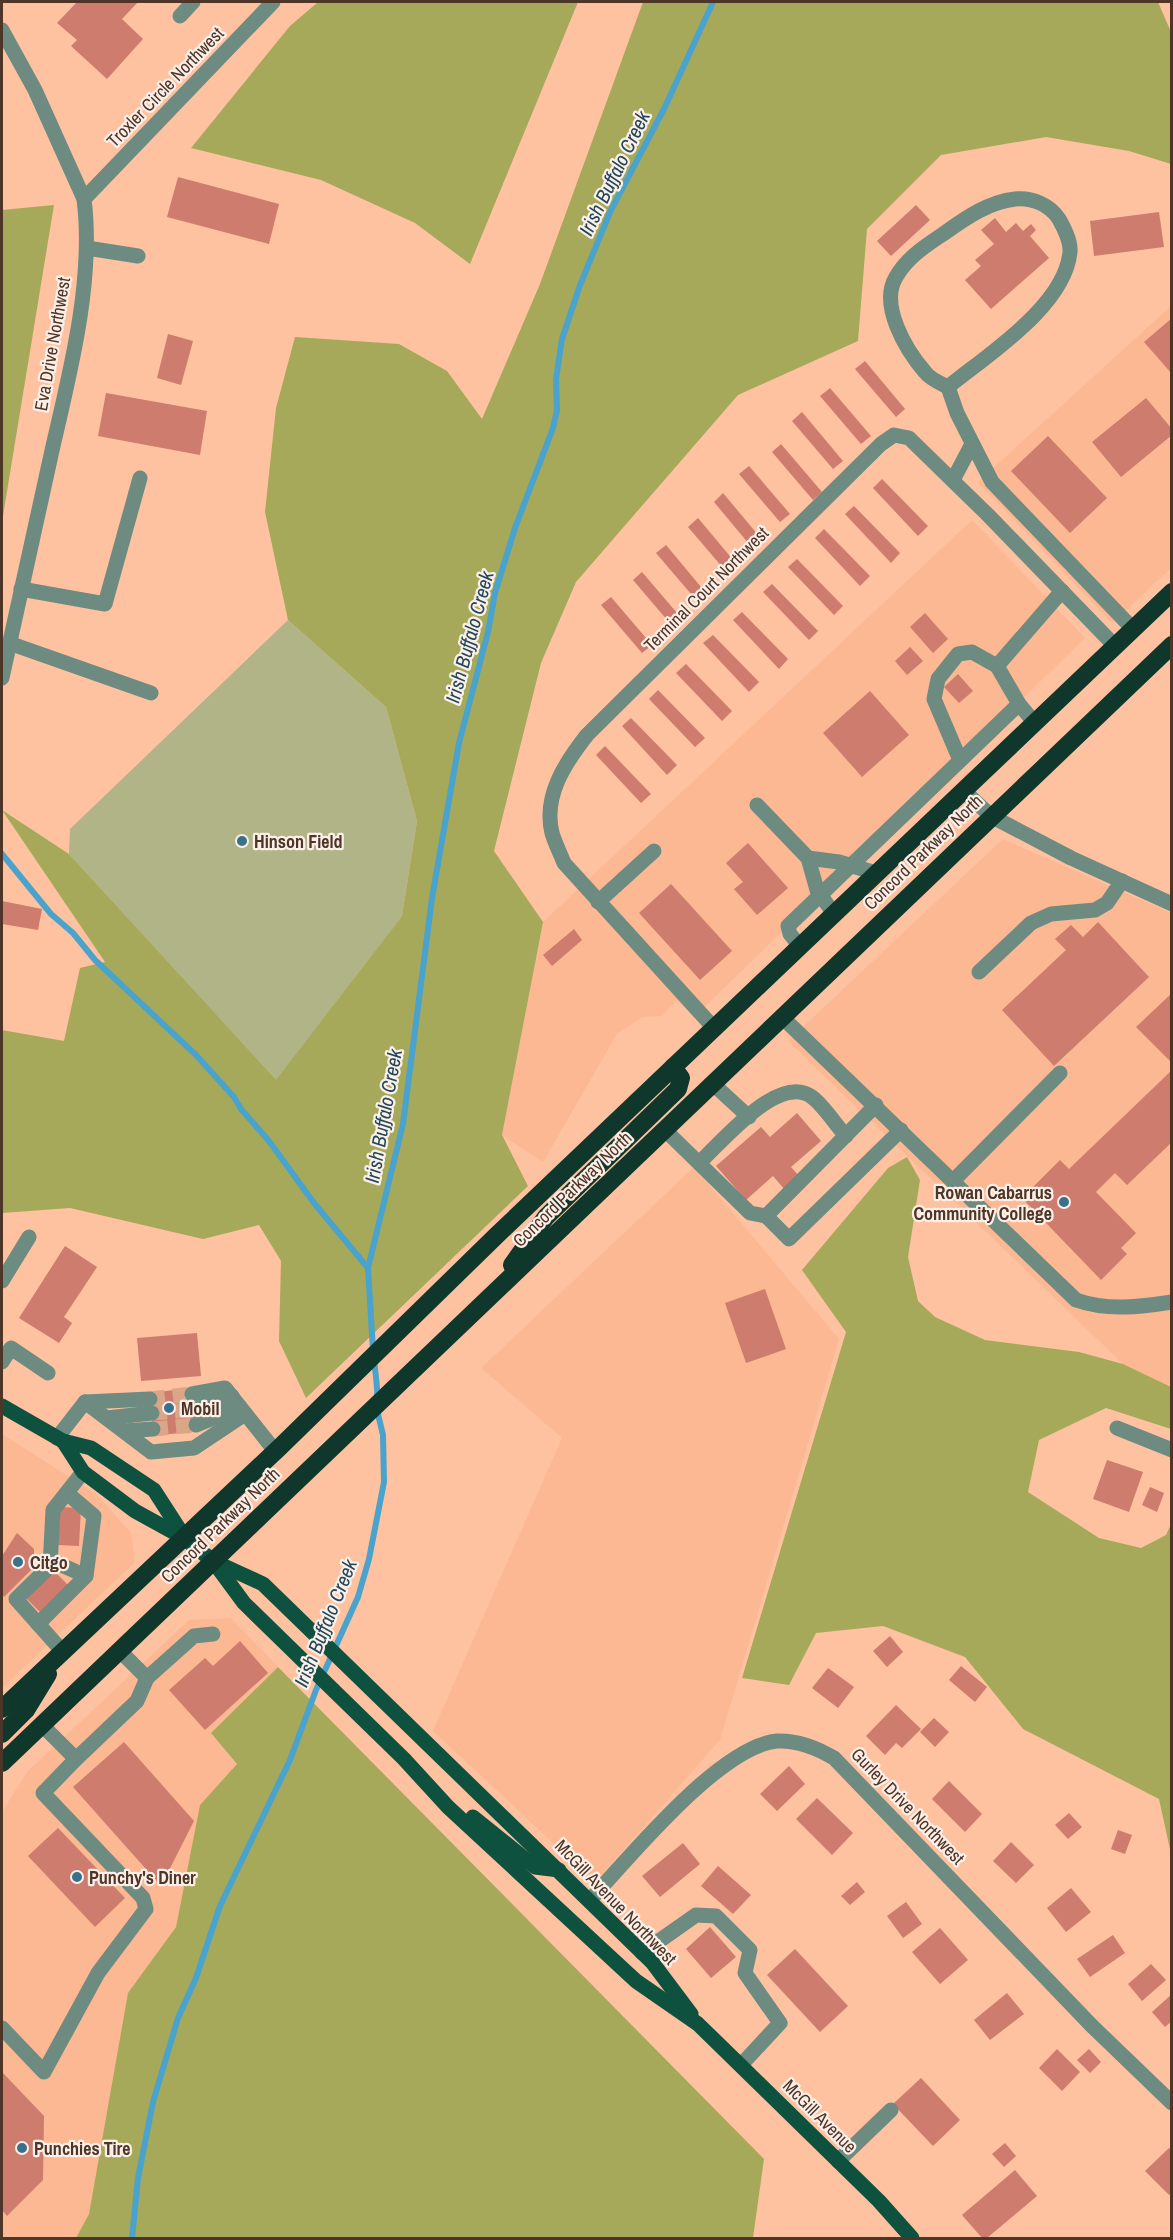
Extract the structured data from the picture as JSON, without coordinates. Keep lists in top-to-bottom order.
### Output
{
  "streets": {
    "highway": ["Concord Parkway North"],
    "main road": ["McGill Avenue Northwest", "McGill Avenue"],
    "street": [
      "Troxler Circle Northwest",
      "Eva Drive Northwest",
      "Terminal Court Northwest",
      "Gurley Drive Northwest"
    ]
  },
  "crossings": [
    ["Troxler Circle Northwest", "Eva Drive Northwest"],
    ["Terminal Court Northwest", "Concord Parkway North"],
    ["Concord Parkway North", "McGill Avenue Northwest"],
    ["Gurley Drive Northwest", "McGill Avenue Northwest"],
    ["McGill Avenue Northwest", "McGill Avenue"]
  ],
  "water": ["Irish Buffalo Creek"],
  "places": [
    "Hinson Field",
    "Rowan Cabarrus Community College",
    "Mobil",
    "Citgo",
    "Punchy's Diner",
    "Punchies Tire"
  ]
}
